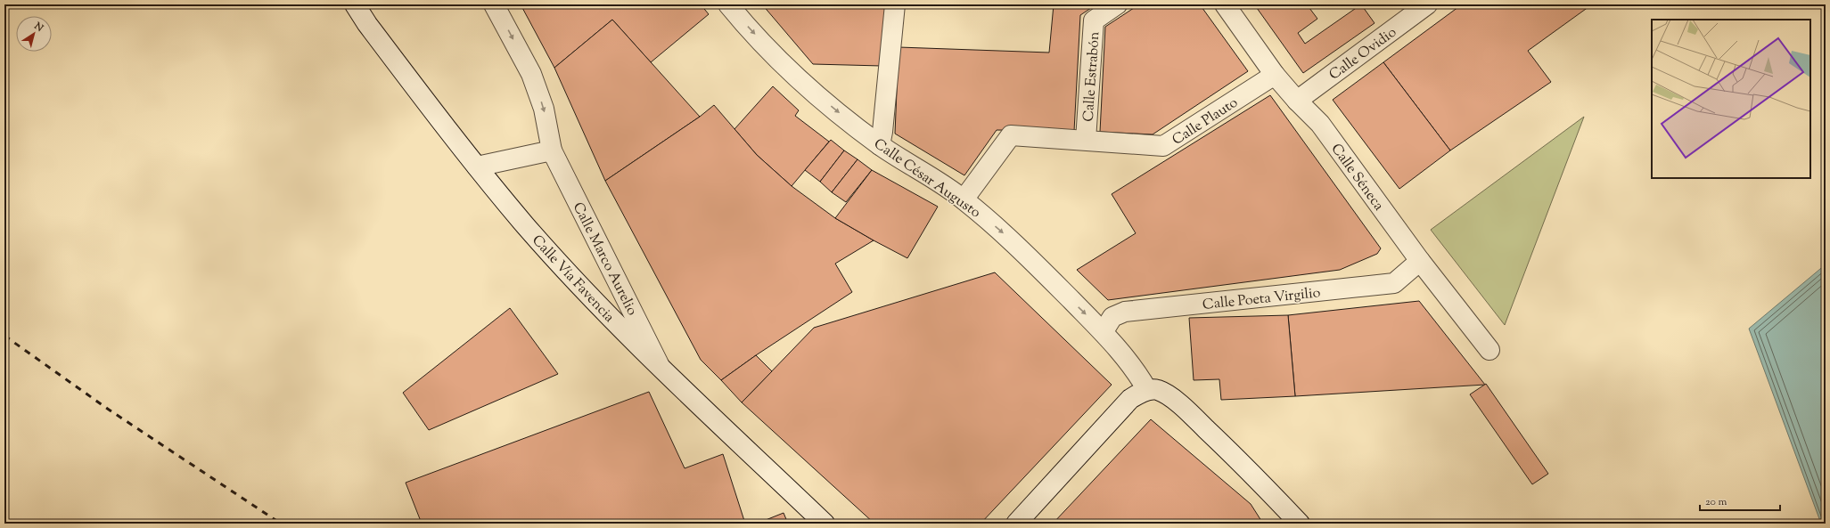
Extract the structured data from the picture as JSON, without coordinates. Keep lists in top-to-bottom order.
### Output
{
  "streets": {
    "street": [
      "Calle Ovidio",
      "Calle Estrabón",
      "Calle Plauto",
      "Calle Séneca",
      "Calle César Augusto",
      "Calle Marco Aurelio",
      "Calle Vía Favencia",
      "Calle Poeta Virgilio"
    ]
  },
  "crossings": [
    ["Calle Ovidio", "Calle Séneca"],
    ["Calle Estrabón", "Calle Plauto"],
    ["Calle Plauto", "Calle Séneca"],
    ["Calle Plauto", "Calle César Augusto"],
    ["Calle Séneca", "Calle Poeta Virgilio"],
    ["Calle César Augusto", "Calle Poeta Virgilio"],
    ["Calle Marco Aurelio", "Calle Vía Favencia"]
  ],
  "one_way": ["Calle César Augusto", "Calle Marco Aurelio"],
  "scale_bar": "20 m",
  "north": "top right"
}
